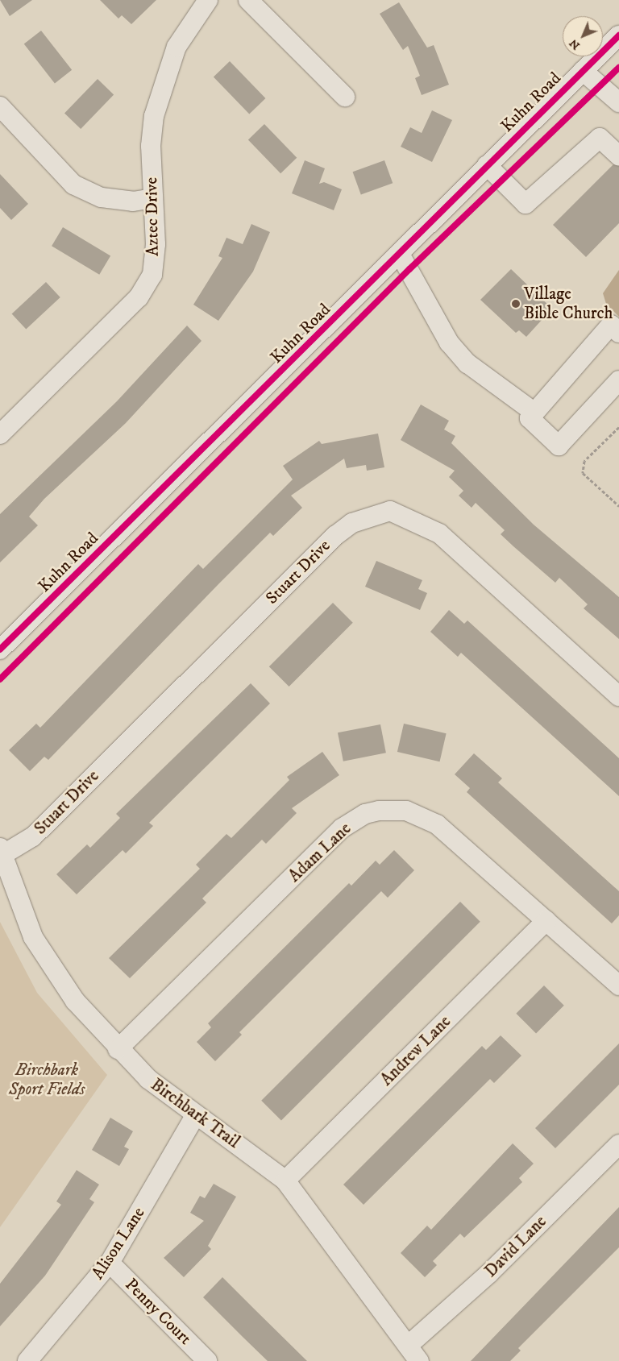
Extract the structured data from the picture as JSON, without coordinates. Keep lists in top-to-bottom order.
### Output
{
  "streets": {
    "street": [
      "Kuhn Road",
      "Aztec Drive",
      "Stuart Drive",
      "Adam Lane",
      "Andrew Lane",
      "Birchbark Trail",
      "Alison Lane",
      "David Lane",
      "Penny Court"
    ]
  },
  "crossings": [
    ["Stuart Drive", "Birchbark Trail"],
    ["Adam Lane", "Andrew Lane"],
    ["Adam Lane", "Birchbark Trail"],
    ["Andrew Lane", "Birchbark Trail"],
    ["Birchbark Trail", "Alison Lane"],
    ["Birchbark Trail", "David Lane"],
    ["Alison Lane", "Penny Court"]
  ],
  "parks": ["Birchbark Sport Fields"],
  "places": ["Village Bible Church"],
  "north": "bottom left"
}
